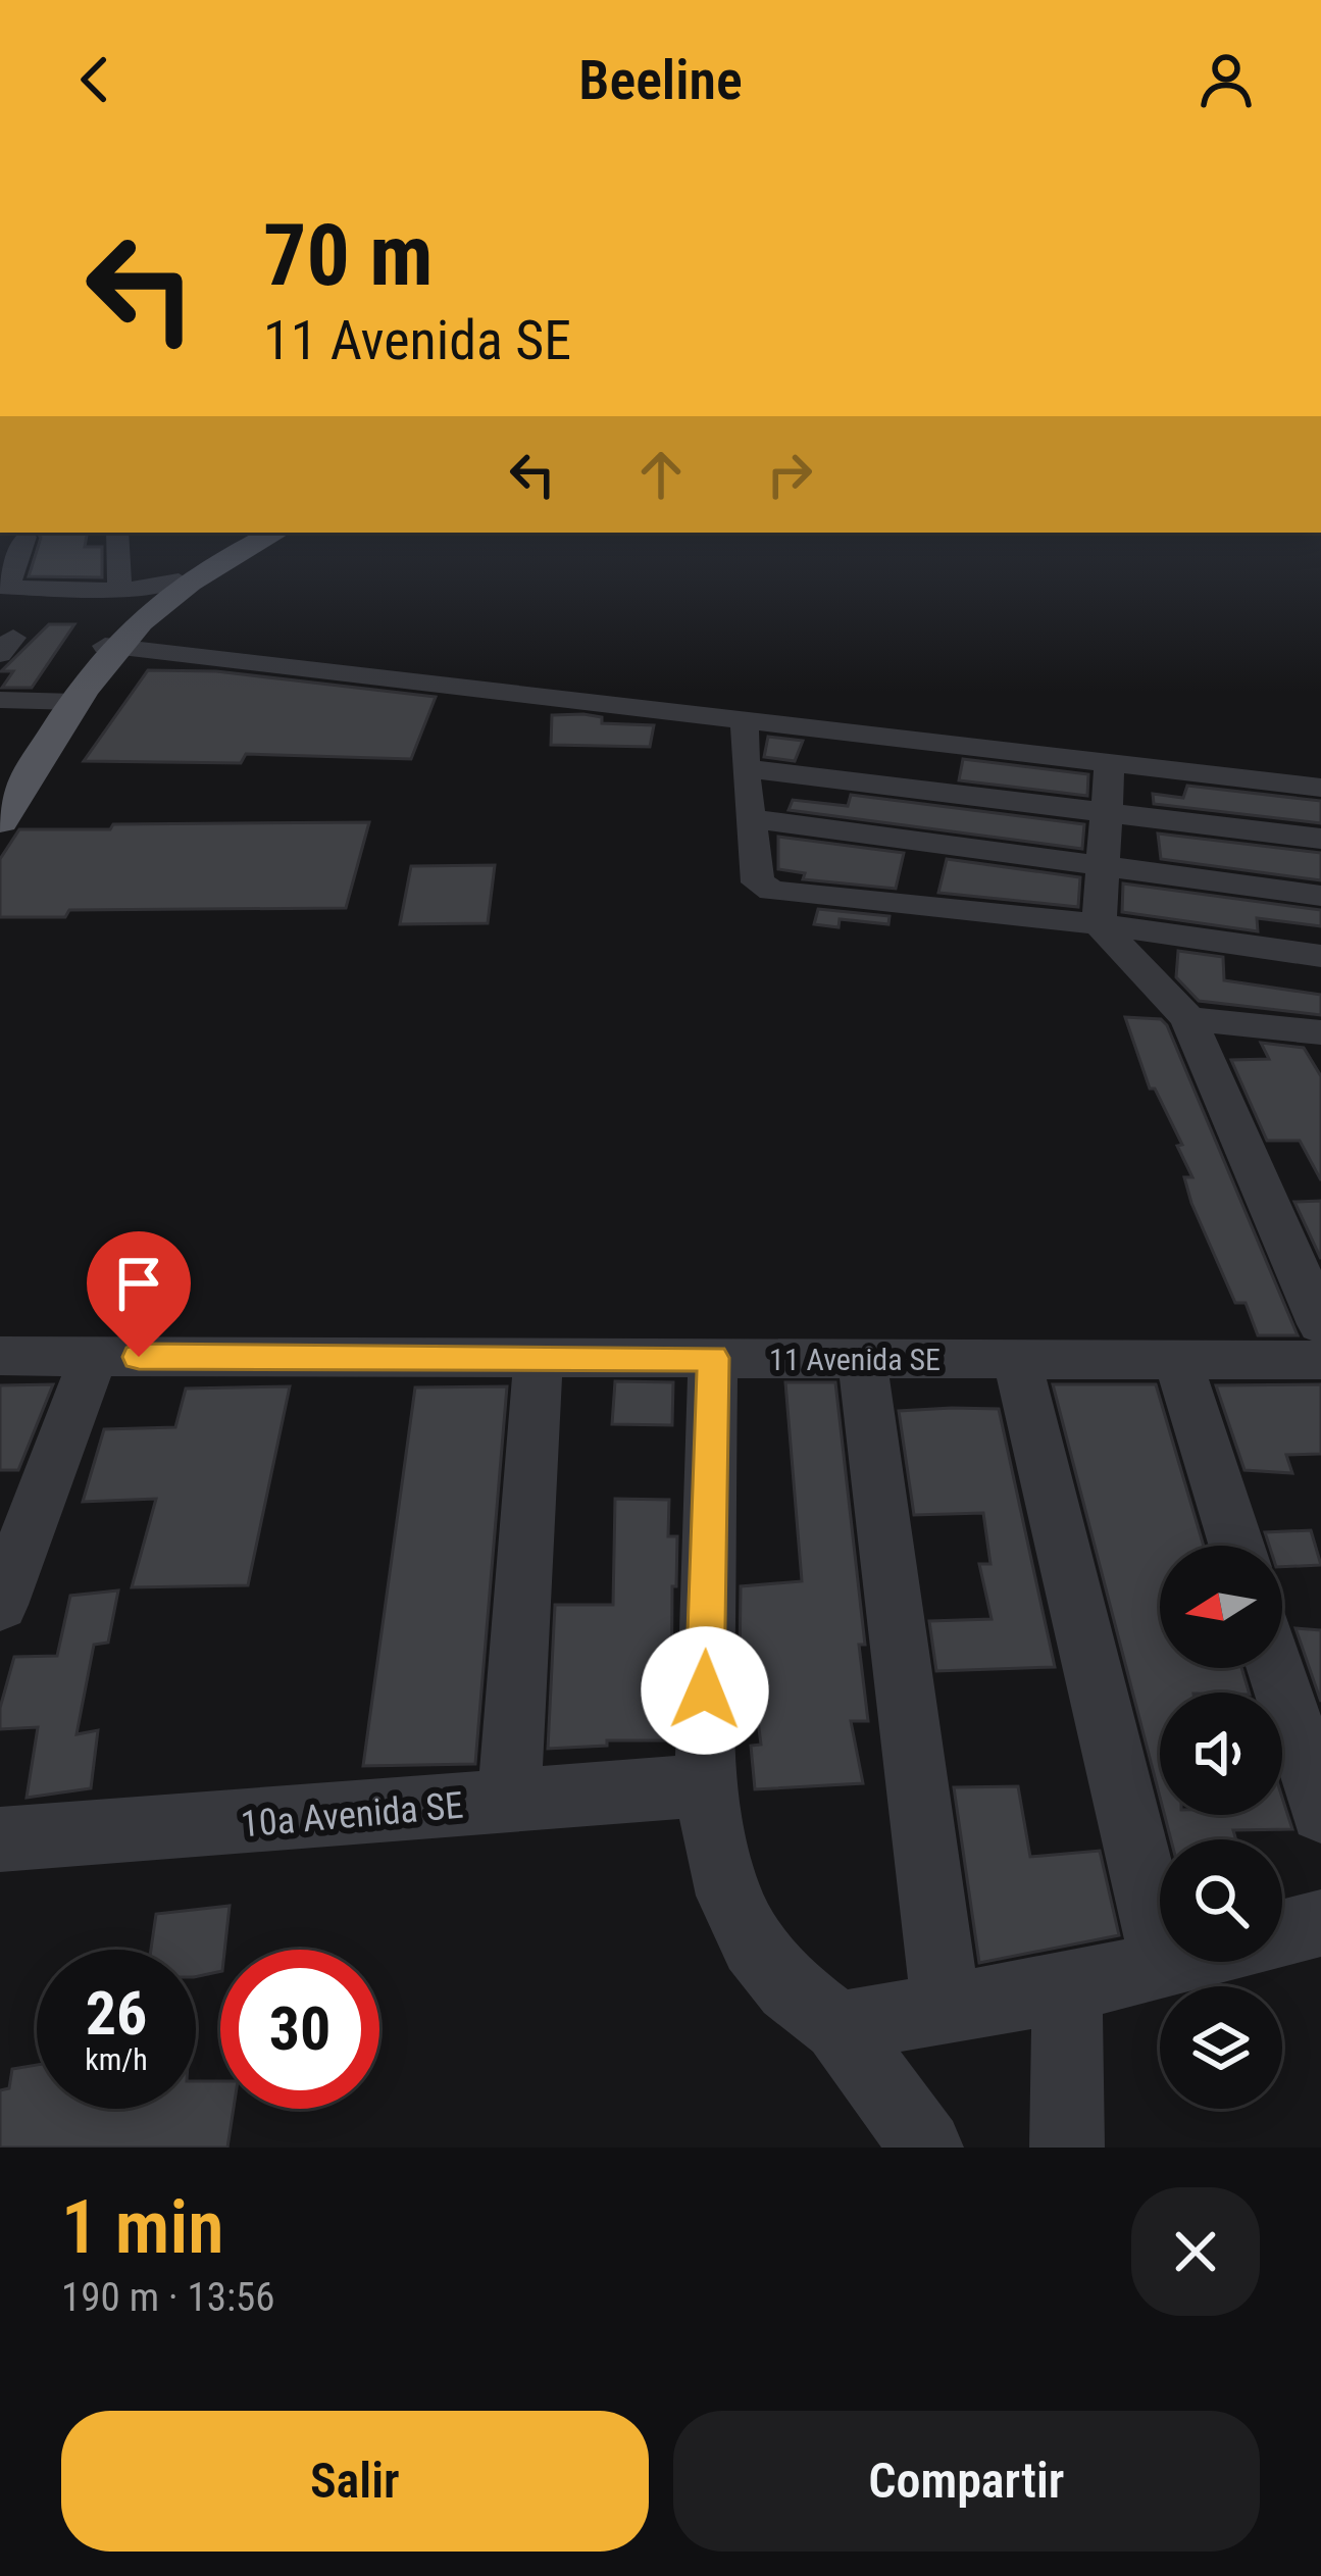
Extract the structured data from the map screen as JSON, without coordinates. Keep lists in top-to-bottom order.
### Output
{
  "streets": {
    "street": ["11 Avenida SE", "10a Avenida SE"]
  },
  "north": "left",
  "page": {
    "header": "Beeline",
    "turn": ["70 m", "11 Avenida SE"],
    "speed": "26 km/h",
    "limit": "30",
    "heading": ["1 min", "190 m · 13:56"],
    "buttons": ["Salir", "Compartir"]
  }
}
